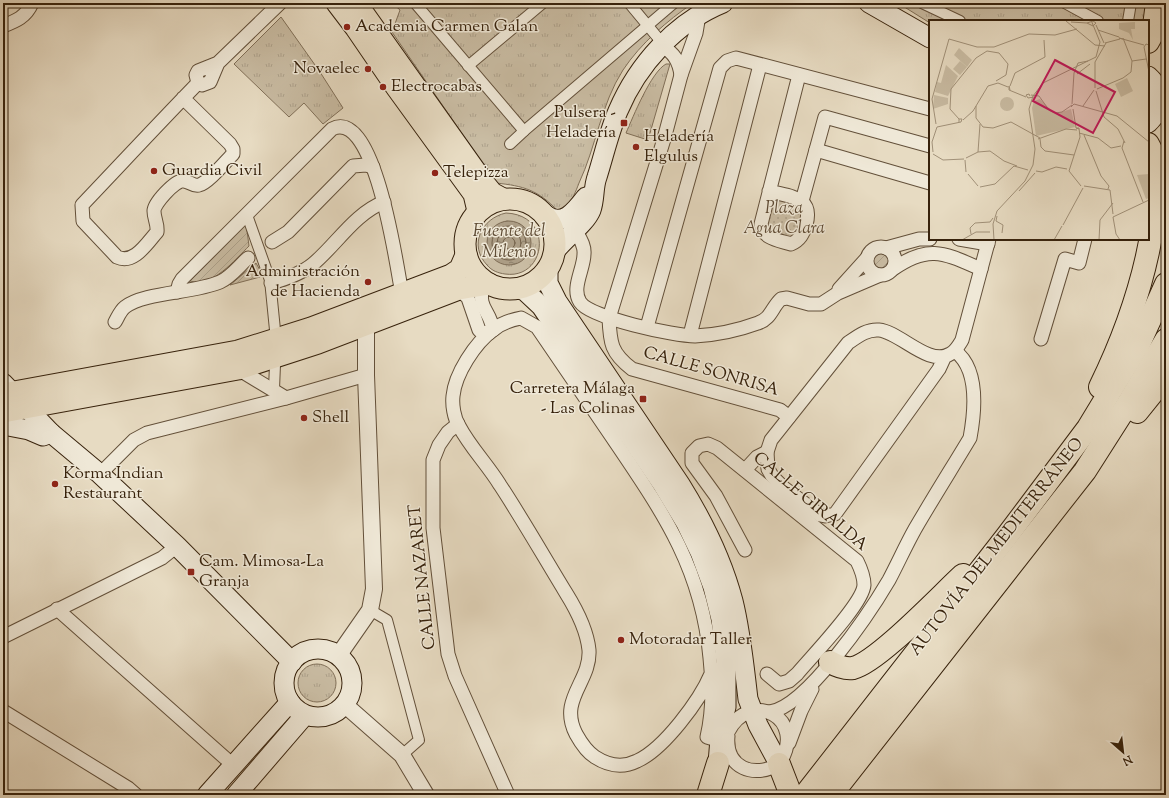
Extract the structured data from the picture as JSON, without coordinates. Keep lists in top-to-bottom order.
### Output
{
  "streets": {
    "highway": ["AUTOVÍA DEL MEDITERRÁNEO"],
    "street": ["CALLE SONRISA", "CALLE GIRALDA", "CALLE NAZARET"]
  },
  "water": ["Fuente del Milenio"],
  "parks": ["Plaza Agua Clara"],
  "places": {
    "other": [
      "Academia Carmen Galan",
      "Novaelec",
      "Electrocabas",
      "Heladería Elgulus",
      "Guardia Civil",
      "Telepizza",
      "Administración de Hacienda",
      "Shell",
      "Korma Indian Restaurant",
      "Motoradar Taller"
    ],
    "transit": ["Pulsera - Heladería", "Carretera Málaga - Las Colinas", "Cam. Mimosa-La Granja"]
  },
  "north": "bottom right"
}
